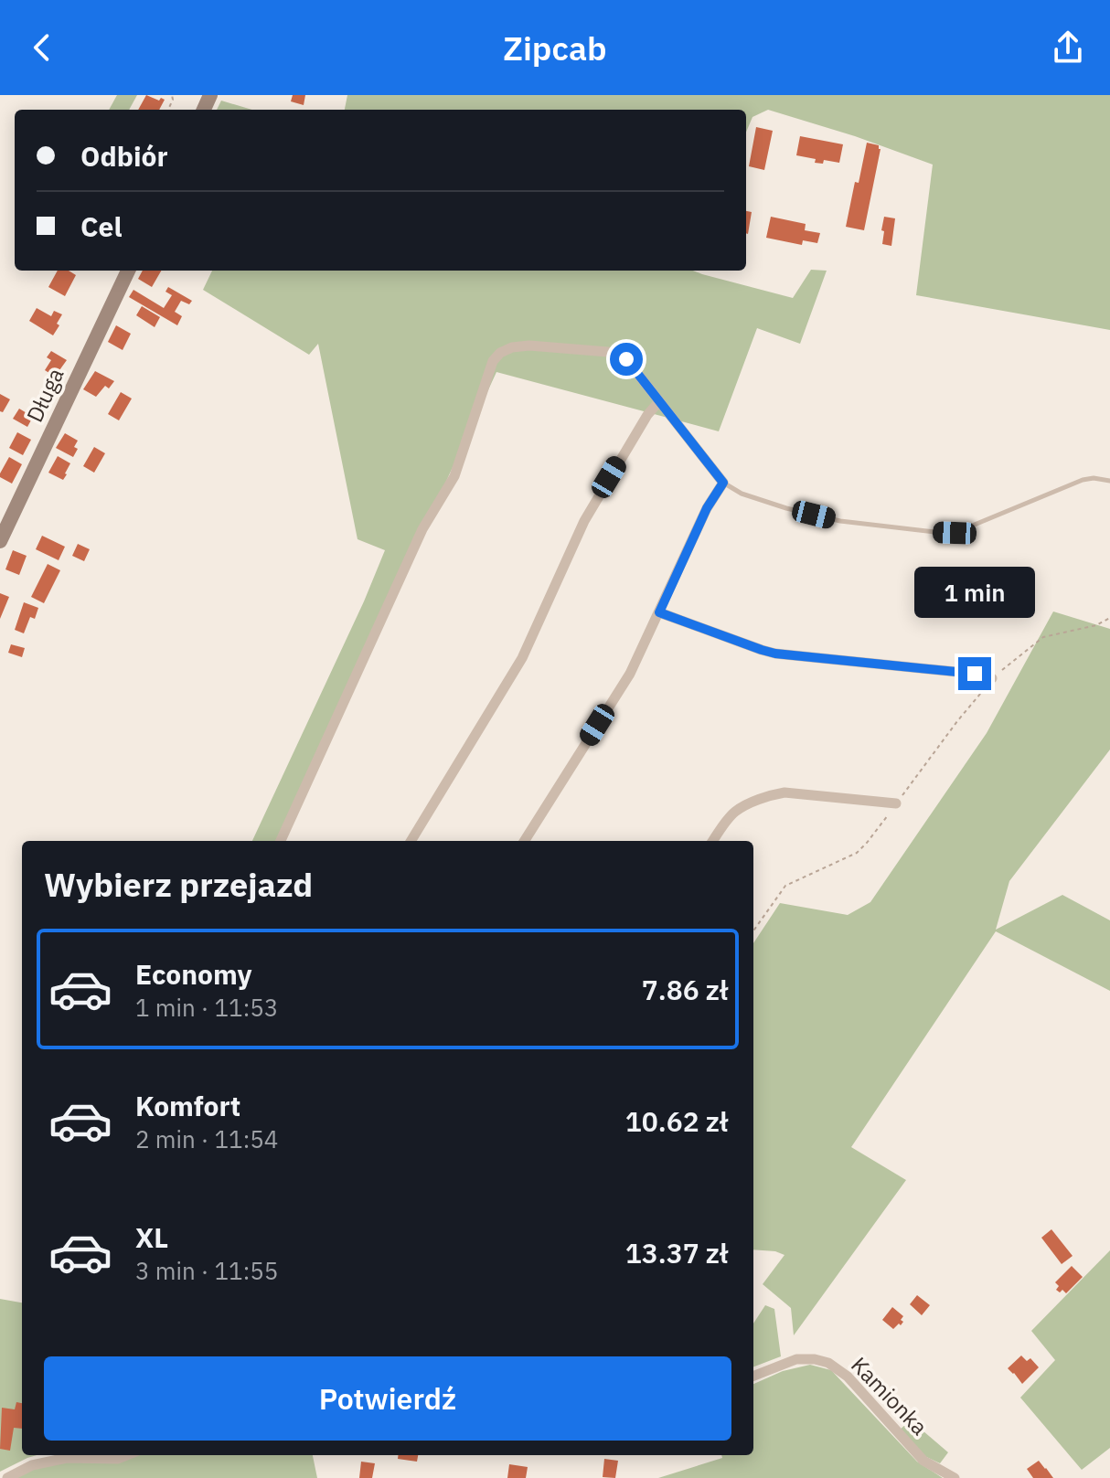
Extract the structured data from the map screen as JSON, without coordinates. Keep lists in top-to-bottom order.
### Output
{
  "streets": {
    "street": ["Długa", "Kamionka"]
  },
  "page": {
    "header": "Zipcab",
    "banner": ["Odbiór", "Cel"],
    "bubble": "1 min",
    "heading": "Wybierz przejazd",
    "list": [
      {
        "name": "Economy",
        "note": "1 min · 11:53",
        "value": "7.86 zł"
      },
      {
        "name": "Komfort",
        "note": "2 min · 11:54",
        "value": "10.62 zł"
      },
      {
        "name": "XL",
        "note": "3 min · 11:55",
        "value": "13.37 zł"
      }
    ],
    "buttons": "Potwierdź"
  }
}
